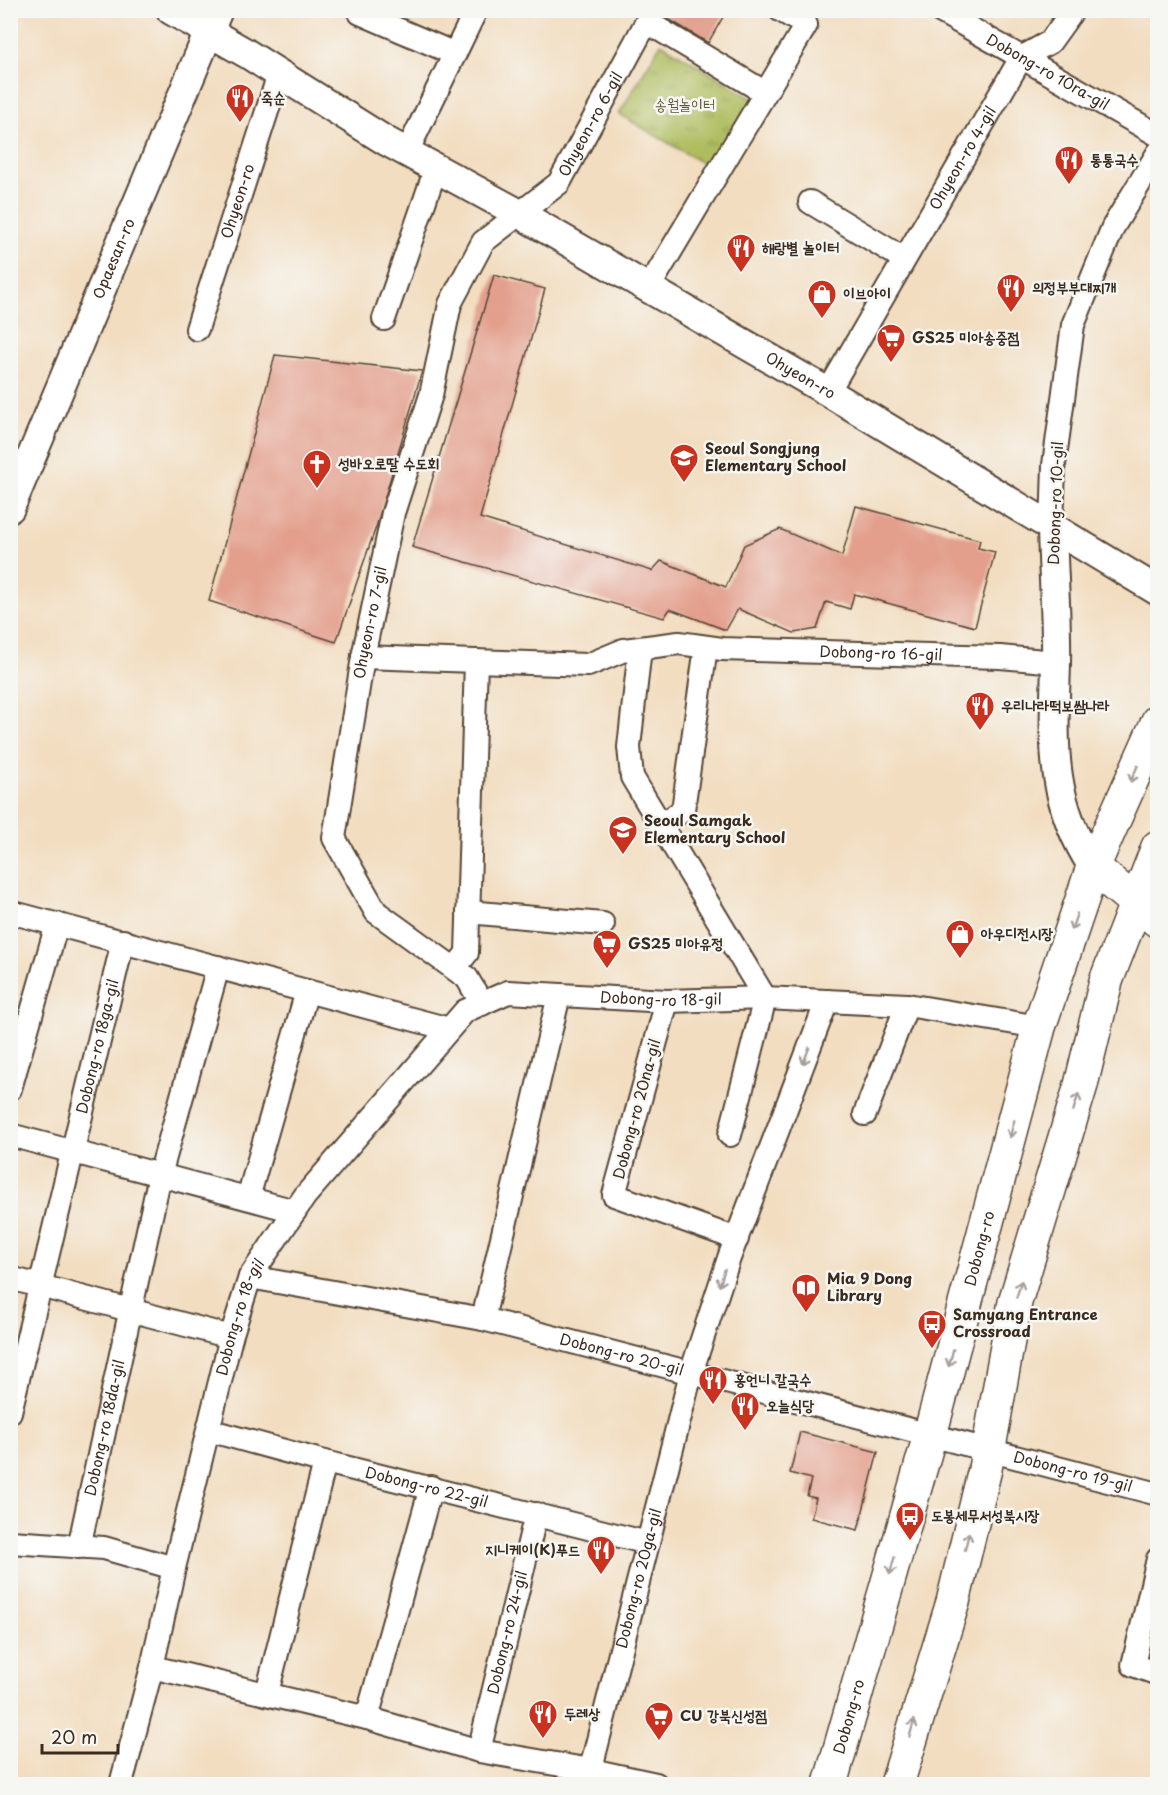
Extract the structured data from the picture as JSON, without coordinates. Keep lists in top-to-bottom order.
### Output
{
  "streets": {
    "main road": ["Dobong-ro"],
    "street": [
      "Dobong-ro 10ra-gil",
      "Ohyeon-ro 6-gil",
      "Ohyeon-ro 4-gil",
      "Ohyeon-ro",
      "Opaesan-ro",
      "Dobong-ro 10-gil",
      "Ohyeon-ro 7-gil",
      "Dobong-ro 16-gil",
      "Dobong-ro 18-gil",
      "Dobong-ro 18ga-gil",
      "Dobong-ro 20na-gil",
      "Dobong-ro 20-gil",
      "Dobong-ro 18da-gil",
      "Dobong-ro 19-gil",
      "Dobong-ro 22-gil",
      "Dobong-ro 20ga-gil",
      "Dobong-ro 24-gil"
    ]
  },
  "crossings": [
    ["Dobong-ro 10ra-gil", "Ohyeon-ro 4-gil"],
    ["Ohyeon-ro 6-gil", "Ohyeon-ro"],
    ["Ohyeon-ro 6-gil", "Ohyeon-ro 7-gil"],
    ["Ohyeon-ro 4-gil", "Ohyeon-ro"],
    ["Ohyeon-ro", "Opaesan-ro"],
    ["Ohyeon-ro", "Dobong-ro 10-gil"],
    ["Ohyeon-ro", "Ohyeon-ro 7-gil"],
    ["Dobong-ro 10-gil", "Dobong-ro 16-gil"],
    ["Dobong-ro 10-gil", "Dobong-ro"],
    ["Ohyeon-ro 7-gil", "Dobong-ro 16-gil"],
    ["Ohyeon-ro 7-gil", "Dobong-ro 18-gil"],
    ["Dobong-ro 18-gil", "Dobong-ro 20na-gil"],
    ["Dobong-ro 18-gil", "Dobong-ro"],
    ["Dobong-ro 18-gil", "Dobong-ro 20-gil"],
    ["Dobong-ro 18-gil", "Dobong-ro 22-gil"],
    ["Dobong-ro", "Dobong-ro 20-gil"],
    ["Dobong-ro 20-gil", "Dobong-ro 19-gil"],
    ["Dobong-ro 20-gil", "Dobong-ro 20ga-gil"],
    ["Dobong-ro 22-gil", "Dobong-ro 20ga-gil"],
    ["Dobong-ro 22-gil", "Dobong-ro 24-gil"]
  ],
  "parks": ["송월놀이터"],
  "places": {
    "restaurant": [
      "죽순",
      "통통국수",
      "해랑별 놀이터",
      "의정부부대찌개",
      "우리나라떡보쌈나라",
      "홍언니 칼국수",
      "오늘식당",
      "지니케이(K)푸드",
      "두레상"
    ],
    "shop": ["이브아이", "아우디전시장"],
    "supermarket": ["GS25 미아송중점", "GS25 미아유정", "CU 강북신성점"],
    "school or university": ["Seoul Songjung Elementary School", "Seoul Samgak Elementary School"],
    "church": ["성바오로딸 수도회"],
    "library": ["Mia 9 Dong Library"],
    "bus stop": ["Samyang Entrance Crossroad", "도봉세무서성북시장"]
  },
  "scale_bar": "20 m"
}
